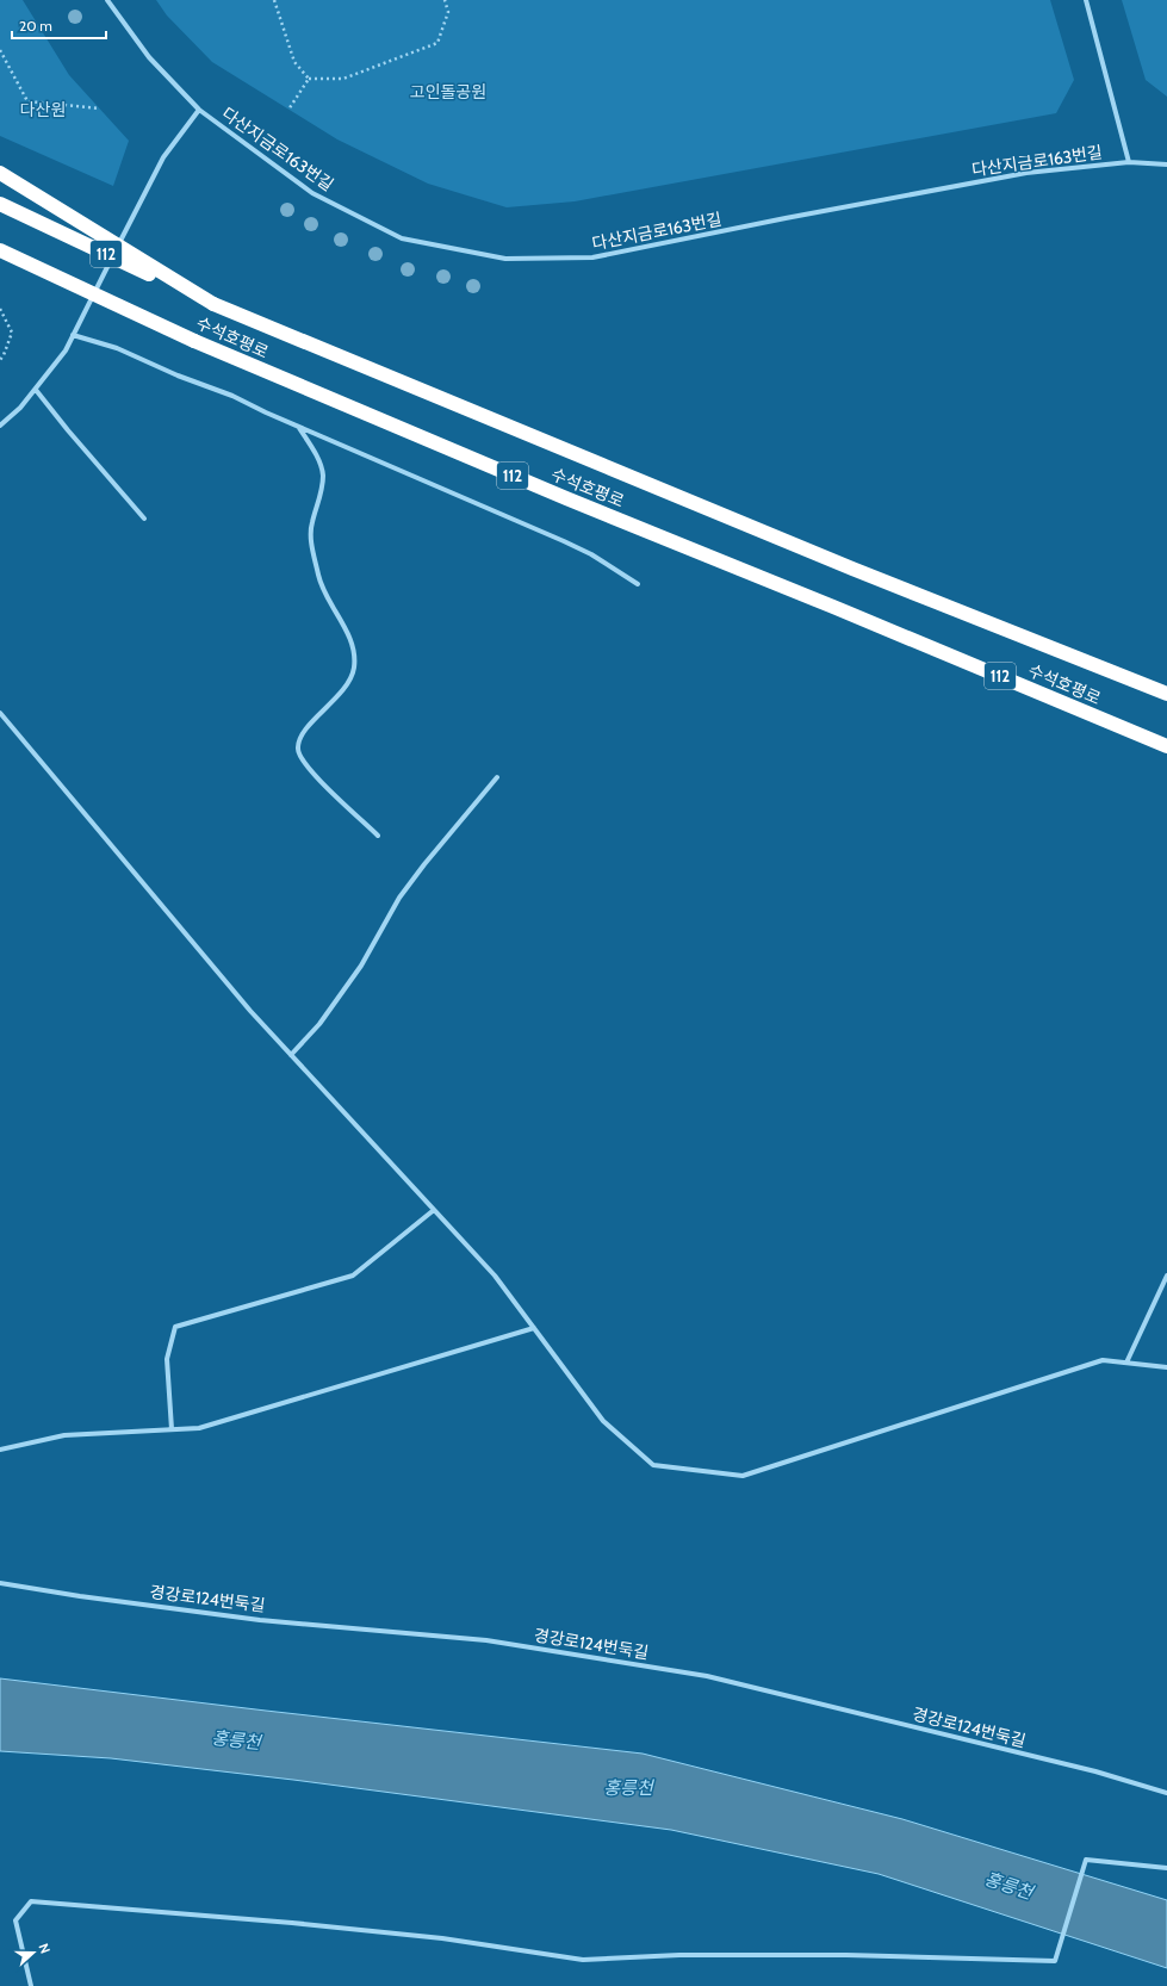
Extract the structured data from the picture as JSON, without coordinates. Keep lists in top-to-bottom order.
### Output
{
  "streets": {
    "highway": ["112", "수석호평로"],
    "street": ["다산지금로163번길", "경강로124번둑길"]
  },
  "water": ["홍릉천"],
  "parks": ["고인돌공원", "다산원"],
  "scale_bar": "20 m",
  "north": "right"
}
